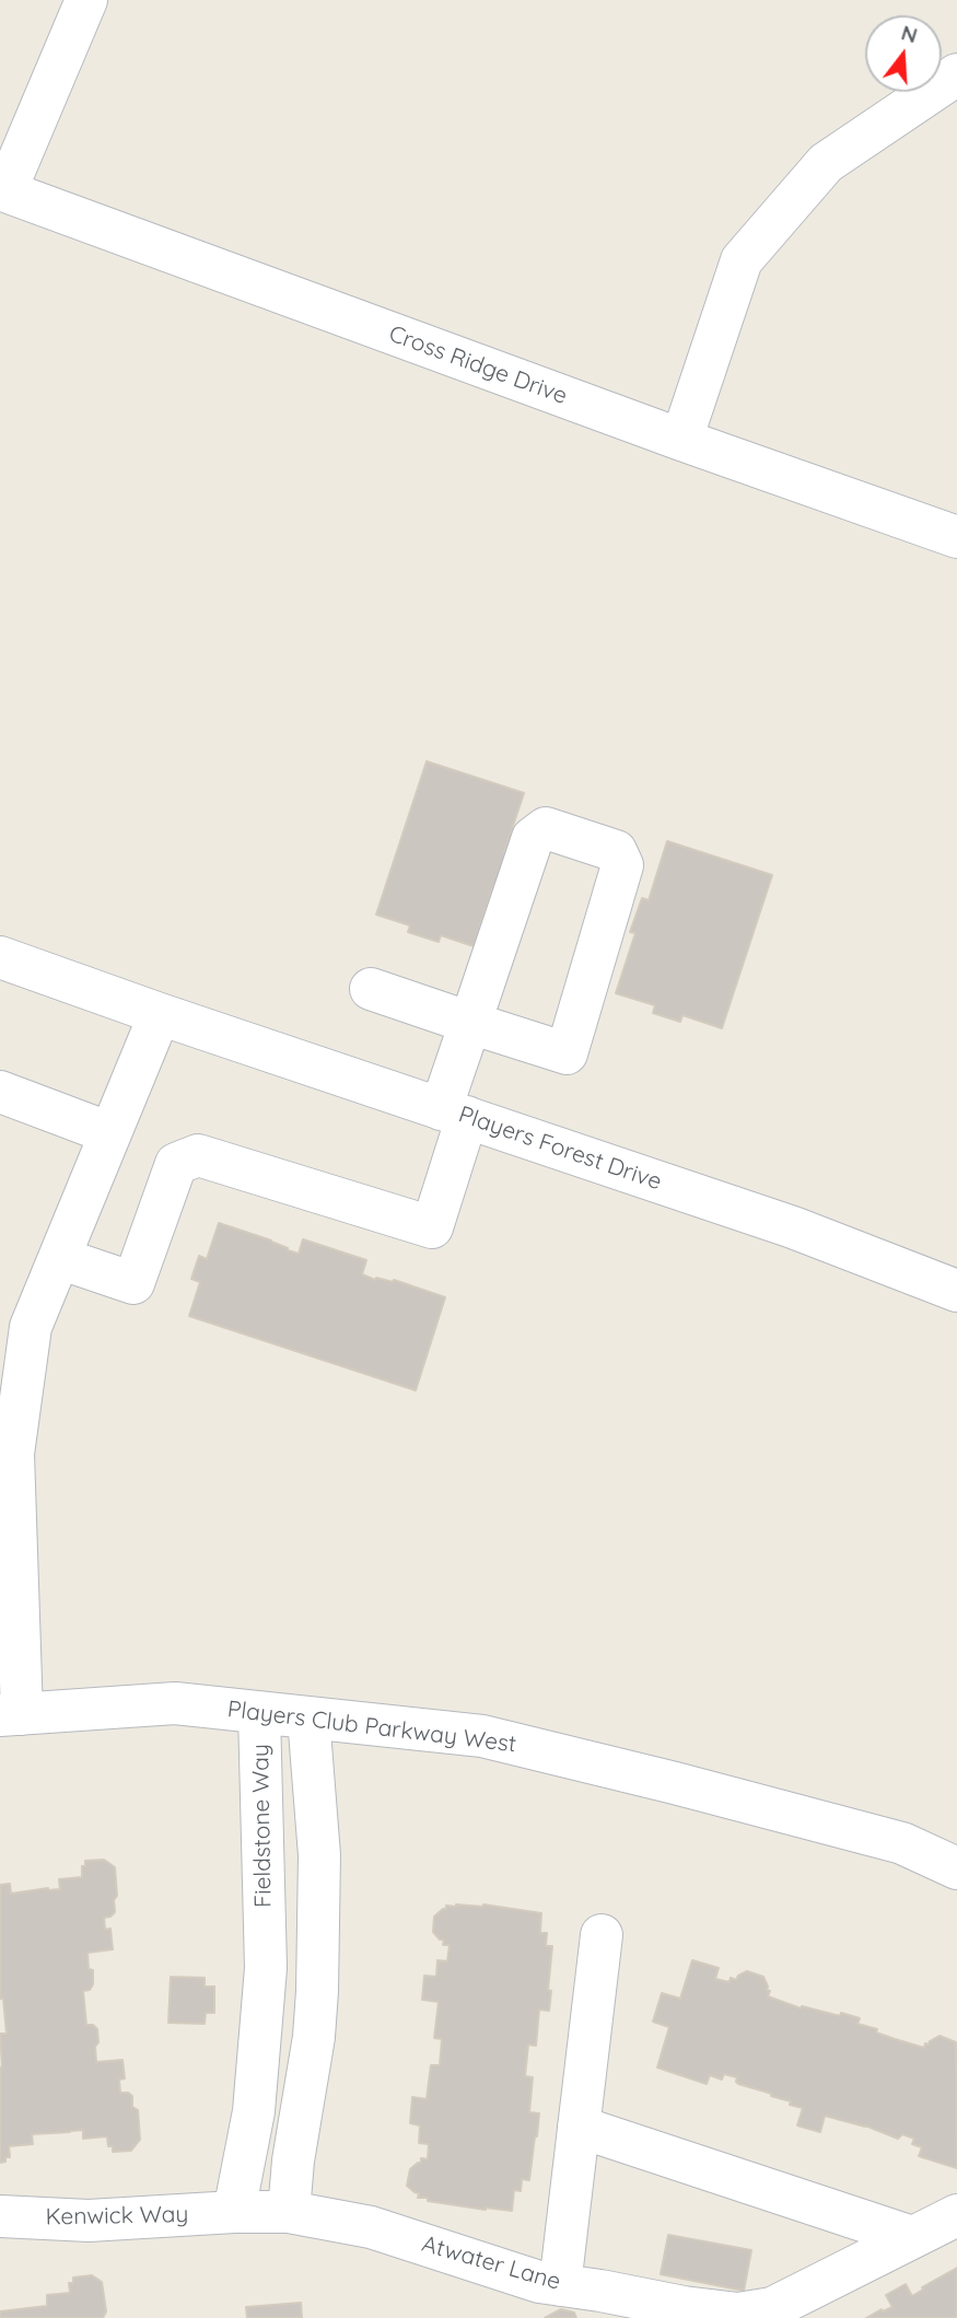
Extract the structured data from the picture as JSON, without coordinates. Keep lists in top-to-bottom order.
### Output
{
  "streets": {
    "street": [
      "Cross Ridge Drive",
      "Players Forest Drive",
      "Players Club Parkway West",
      "Fieldstone Way",
      "Kenwick Way",
      "Atwater Lane"
    ]
  },
  "crossings": [
    ["Players Club Parkway West", "Fieldstone Way"],
    ["Fieldstone Way", "Kenwick Way"],
    ["Fieldstone Way", "Atwater Lane"],
    ["Kenwick Way", "Atwater Lane"]
  ],
  "north": "top"
}
